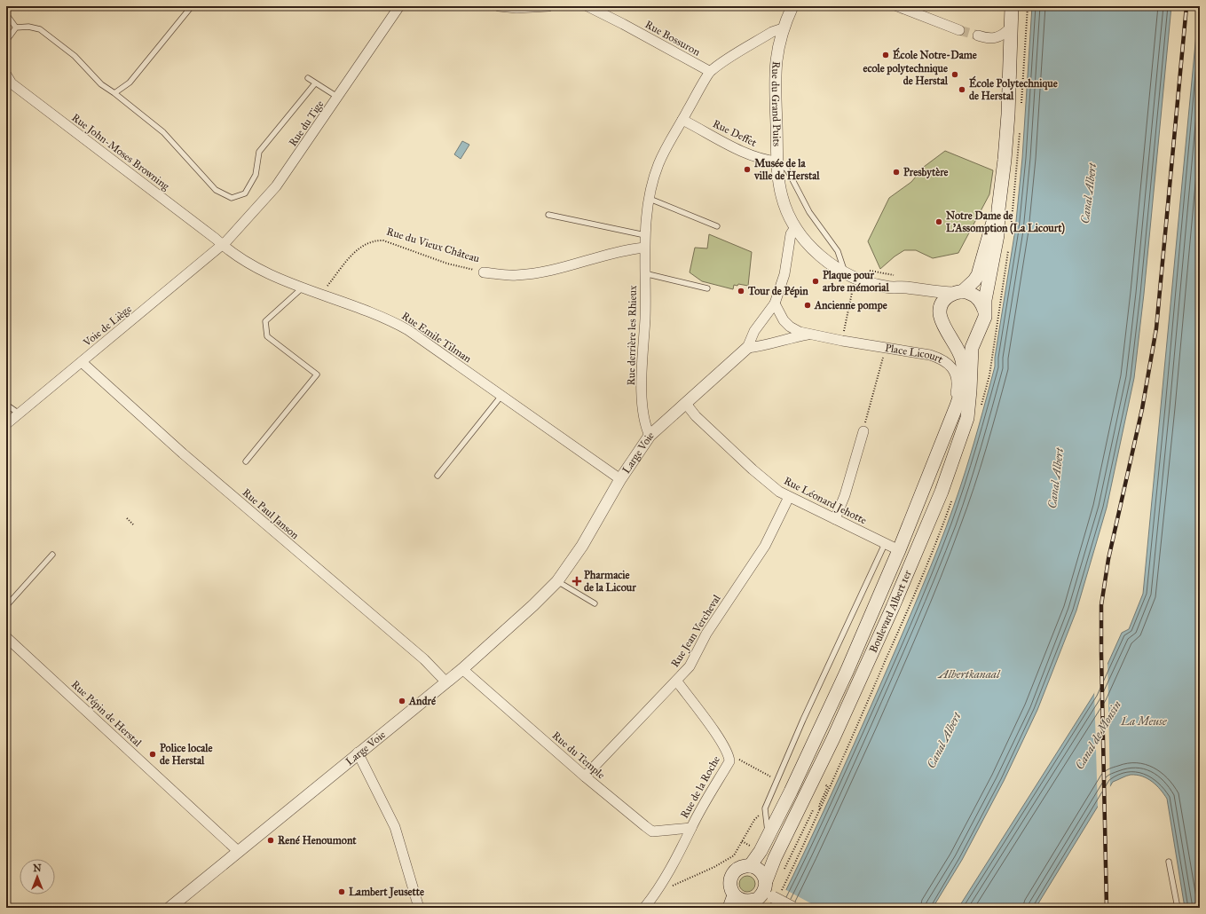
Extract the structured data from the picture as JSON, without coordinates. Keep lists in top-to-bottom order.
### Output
{
  "streets": {
    "main road": ["Boulevard Albert 1er"],
    "street": [
      "Rue Bossuron",
      "Rue du Grand Puits",
      "Rue du Tige",
      "Rue Deffet",
      "Rue John-Moses Browning",
      "Rue du Vieux Château",
      "Voie de Liège",
      "Rue derrière les Rhieux",
      "Rue Emile Tilman",
      "Place Licourt",
      "Large Voie",
      "Rue Léonard Jehotte",
      "Rue Paul Janson",
      "Rue Jean Vercheval",
      "Rue Pépin de Herstal",
      "Rue du Temple",
      "Rue de la Roche"
    ]
  },
  "crossings": [
    ["Rue Bossuron", "Rue derrière les Rhieux"],
    ["Rue du Grand Puits", "Rue Deffet"],
    ["Rue du Grand Puits", "Rue derrière les Rhieux"],
    ["Rue du Tige", "Rue John-Moses Browning"],
    ["Rue du Tige", "Voie de Liège"],
    ["Rue du Tige", "Rue Emile Tilman"],
    ["Rue Deffet", "Rue derrière les Rhieux"],
    ["Rue John-Moses Browning", "Voie de Liège"],
    ["Rue John-Moses Browning", "Rue Emile Tilman"],
    ["Rue du Vieux Château", "Rue derrière les Rhieux"],
    ["Rue du Vieux Château", "Rue Emile Tilman"],
    ["Voie de Liège", "Rue Emile Tilman"],
    ["Voie de Liège", "Rue Paul Janson"],
    ["Rue derrière les Rhieux", "Large Voie"],
    ["Rue Emile Tilman", "Large Voie"],
    ["Place Licourt", "Large Voie"],
    ["Place Licourt", "Boulevard Albert 1er"],
    ["Large Voie", "Rue Léonard Jehotte"],
    ["Large Voie", "Rue Paul Janson"],
    ["Large Voie", "Rue Pépin de Herstal"],
    ["Large Voie", "Rue du Temple"],
    ["Rue Léonard Jehotte", "Boulevard Albert 1er"],
    ["Rue Léonard Jehotte", "Rue Jean Vercheval"],
    ["Rue Jean Vercheval", "Rue du Temple"],
    ["Rue Jean Vercheval", "Rue de la Roche"],
    ["Rue du Temple", "Rue de la Roche"]
  ],
  "water": [
    "Canal Albert",
    "Albertkanaal",
    "La Meuse",
    "Canal de Monsin"
  ],
  "places": {
    "other": [
      "École Notre-Dame",
      "ecole polytechnique de Herstal",
      "École Polytechnique de Herstal",
      "Musée de la ville de Herstal",
      "Presbytère",
      "Notre Dame de L'Assomption (La Licourt)",
      "Plaque pour arbre mémorial",
      "Tour de Pépin",
      "Ancienne pompe",
      "André",
      "Police locale de Herstal",
      "René Henoumont",
      "Lambert Jeusette"
    ],
    "health": ["Pharmacie de la Licour"]
  },
  "north": "top"
}
